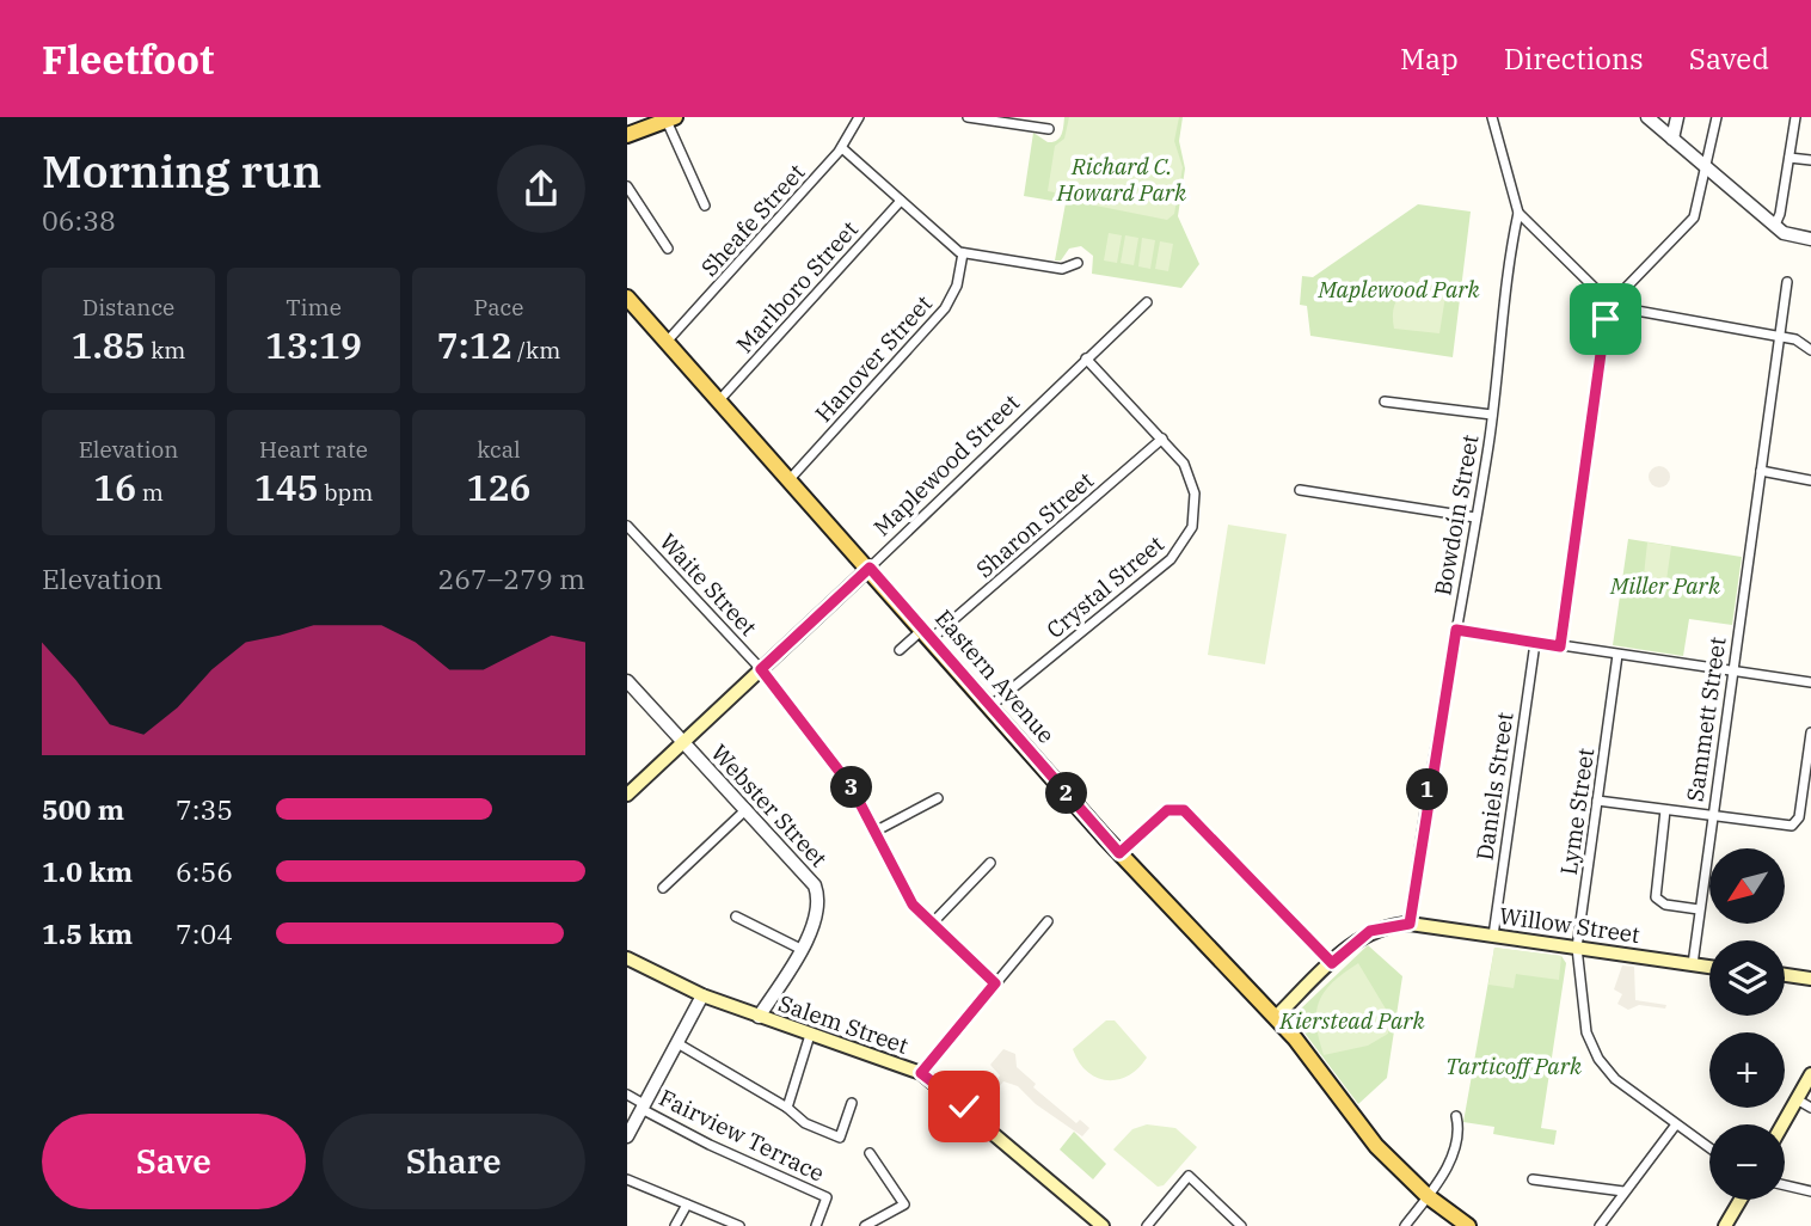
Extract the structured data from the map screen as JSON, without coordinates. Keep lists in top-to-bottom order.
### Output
{
  "streets": {
    "main road": [
      "Maplewood Street",
      "Eastern Avenue",
      "Willow Street",
      "Salem Street"
    ],
    "street": [
      "Sheafe Street",
      "Marlboro Street",
      "Hanover Street",
      "Bowdoin Street",
      "Sharon Street",
      "Waite Street",
      "Crystal Street",
      "Sammett Street",
      "Daniels Street",
      "Webster Street",
      "Lyme Street",
      "Fairview Terrace"
    ]
  },
  "crossings": [
    ["Sheafe Street", "Eastern Avenue"],
    ["Marlboro Street", "Eastern Avenue"],
    ["Hanover Street", "Eastern Avenue"],
    ["Maplewood Street", "Waite Street"],
    ["Maplewood Street", "Crystal Street"],
    ["Maplewood Street", "Eastern Avenue"],
    ["Maplewood Street", "Webster Street"],
    ["Bowdoin Street", "Willow Street"],
    ["Sharon Street", "Crystal Street"],
    ["Sharon Street", "Eastern Avenue"],
    ["Crystal Street", "Eastern Avenue"],
    ["Eastern Avenue", "Willow Street"],
    ["Sammett Street", "Willow Street"],
    ["Daniels Street", "Willow Street"],
    ["Webster Street", "Salem Street"],
    ["Lyme Street", "Willow Street"]
  ],
  "parks": [
    "Richard C. Howard Park",
    "Maplewood Park",
    "Miller Park",
    "Kierstead Park",
    "Tarticoff Park"
  ],
  "north": "bottom left",
  "page": {
    "header": "Fleetfoot",
    "nav": ["Map", "Directions", "Saved"],
    "heading": ["Morning run", "06:38"],
    "stats": [
      ["Distance", "1.85 km"],
      ["Time", "13:19"],
      ["Pace", "7:12 /km"],
      ["Elevation", "16 m"],
      ["Heart rate", "145 bpm"],
      ["kcal", "126"]
    ],
    "chart": ["Elevation", "267–279 m"],
    "pins": ["3", "1", "2"],
    "list": [
      {
        "name": "500 m",
        "note": "7:35"
      },
      {
        "name": "1.0 km",
        "note": "6:56"
      },
      {
        "name": "1.5 km",
        "note": "7:04"
      }
    ],
    "map_buttons": ["+", "−"],
    "buttons": ["Save", "Share"]
  }
}
